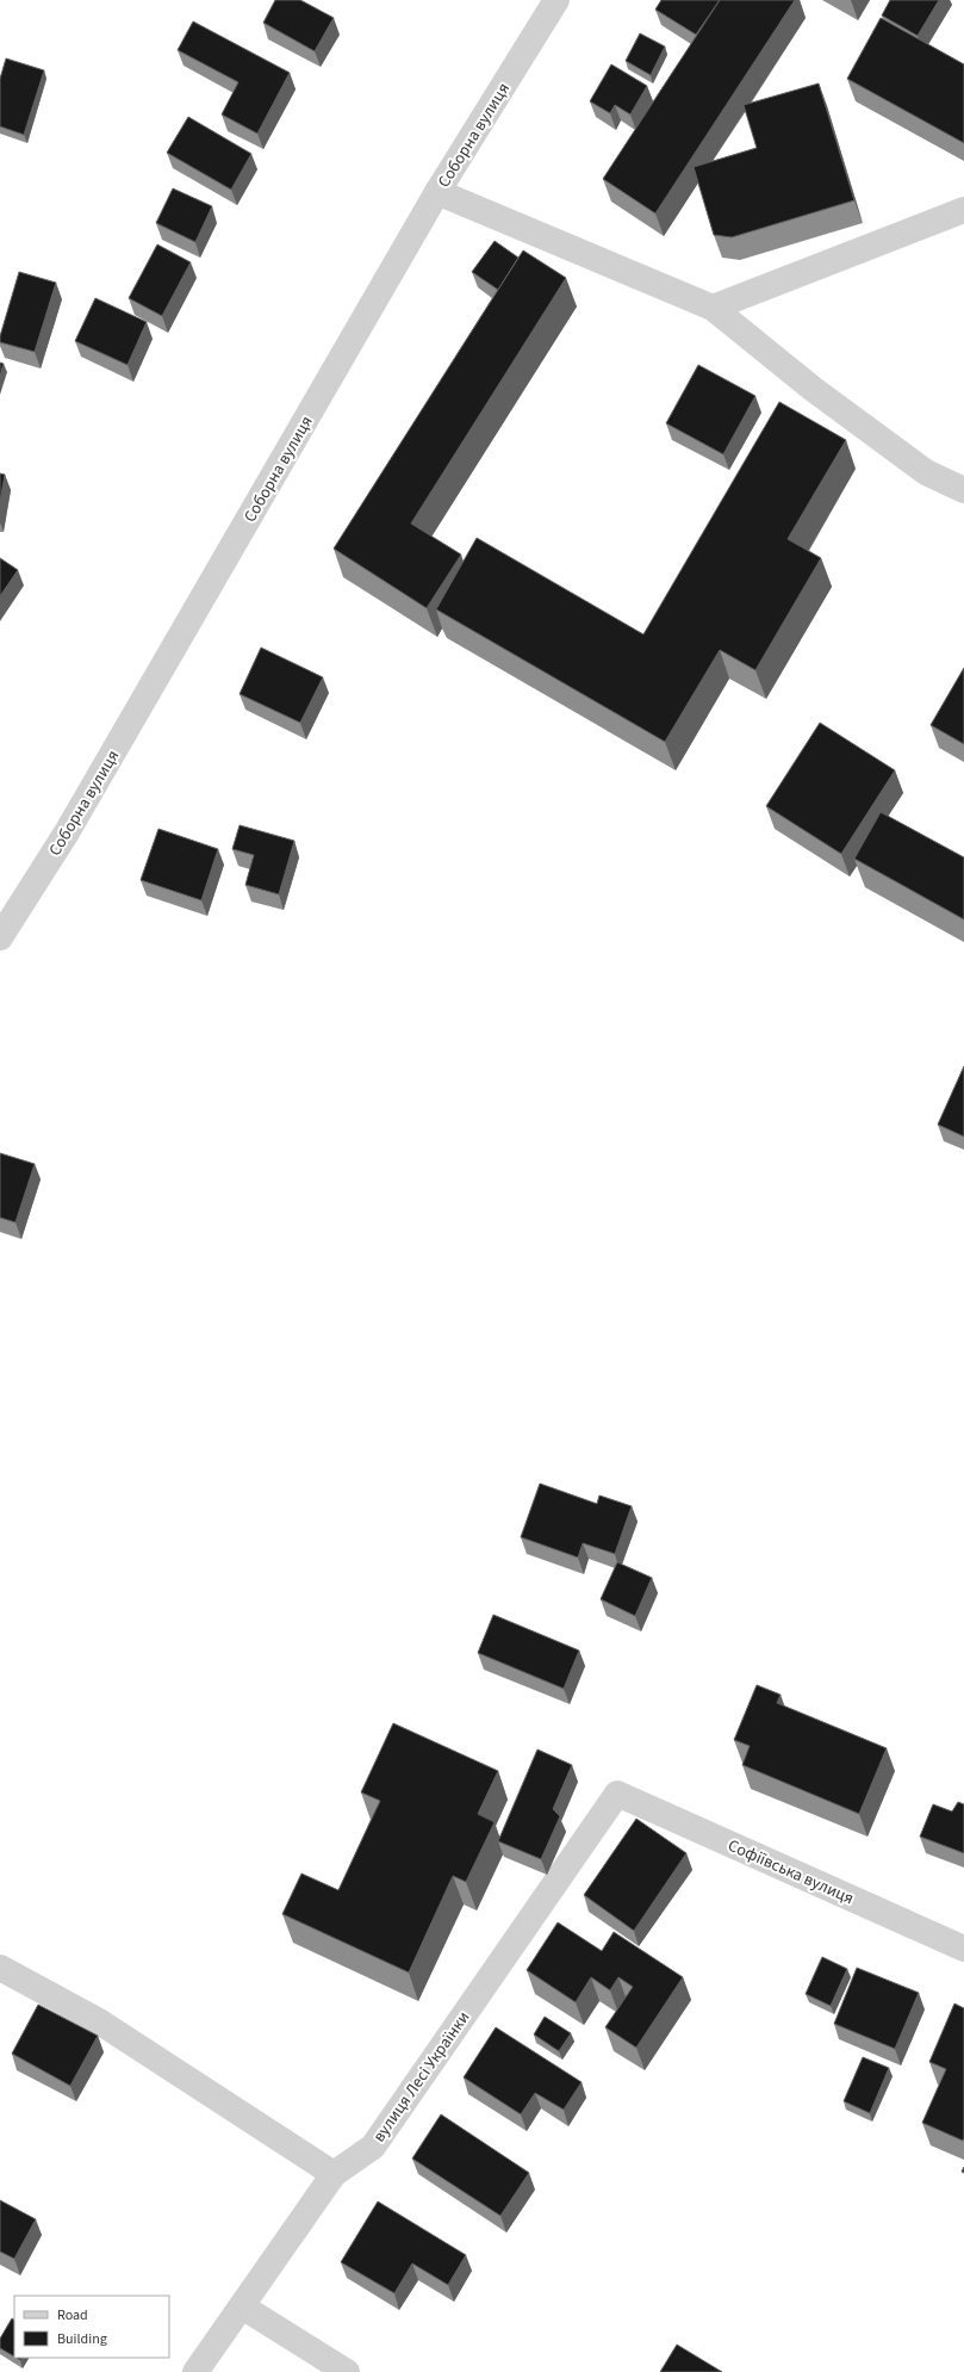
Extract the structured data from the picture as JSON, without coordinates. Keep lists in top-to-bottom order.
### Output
{
  "streets": {
    "street": ["Соборна вулиця", "Софіївська вулиця", "вулиця Лесі Українки"]
  },
  "crossings": [
    ["Софіївська вулиця", "вулиця Лесі Українки"]
  ],
  "legend": ["Road", "Building"]
}
